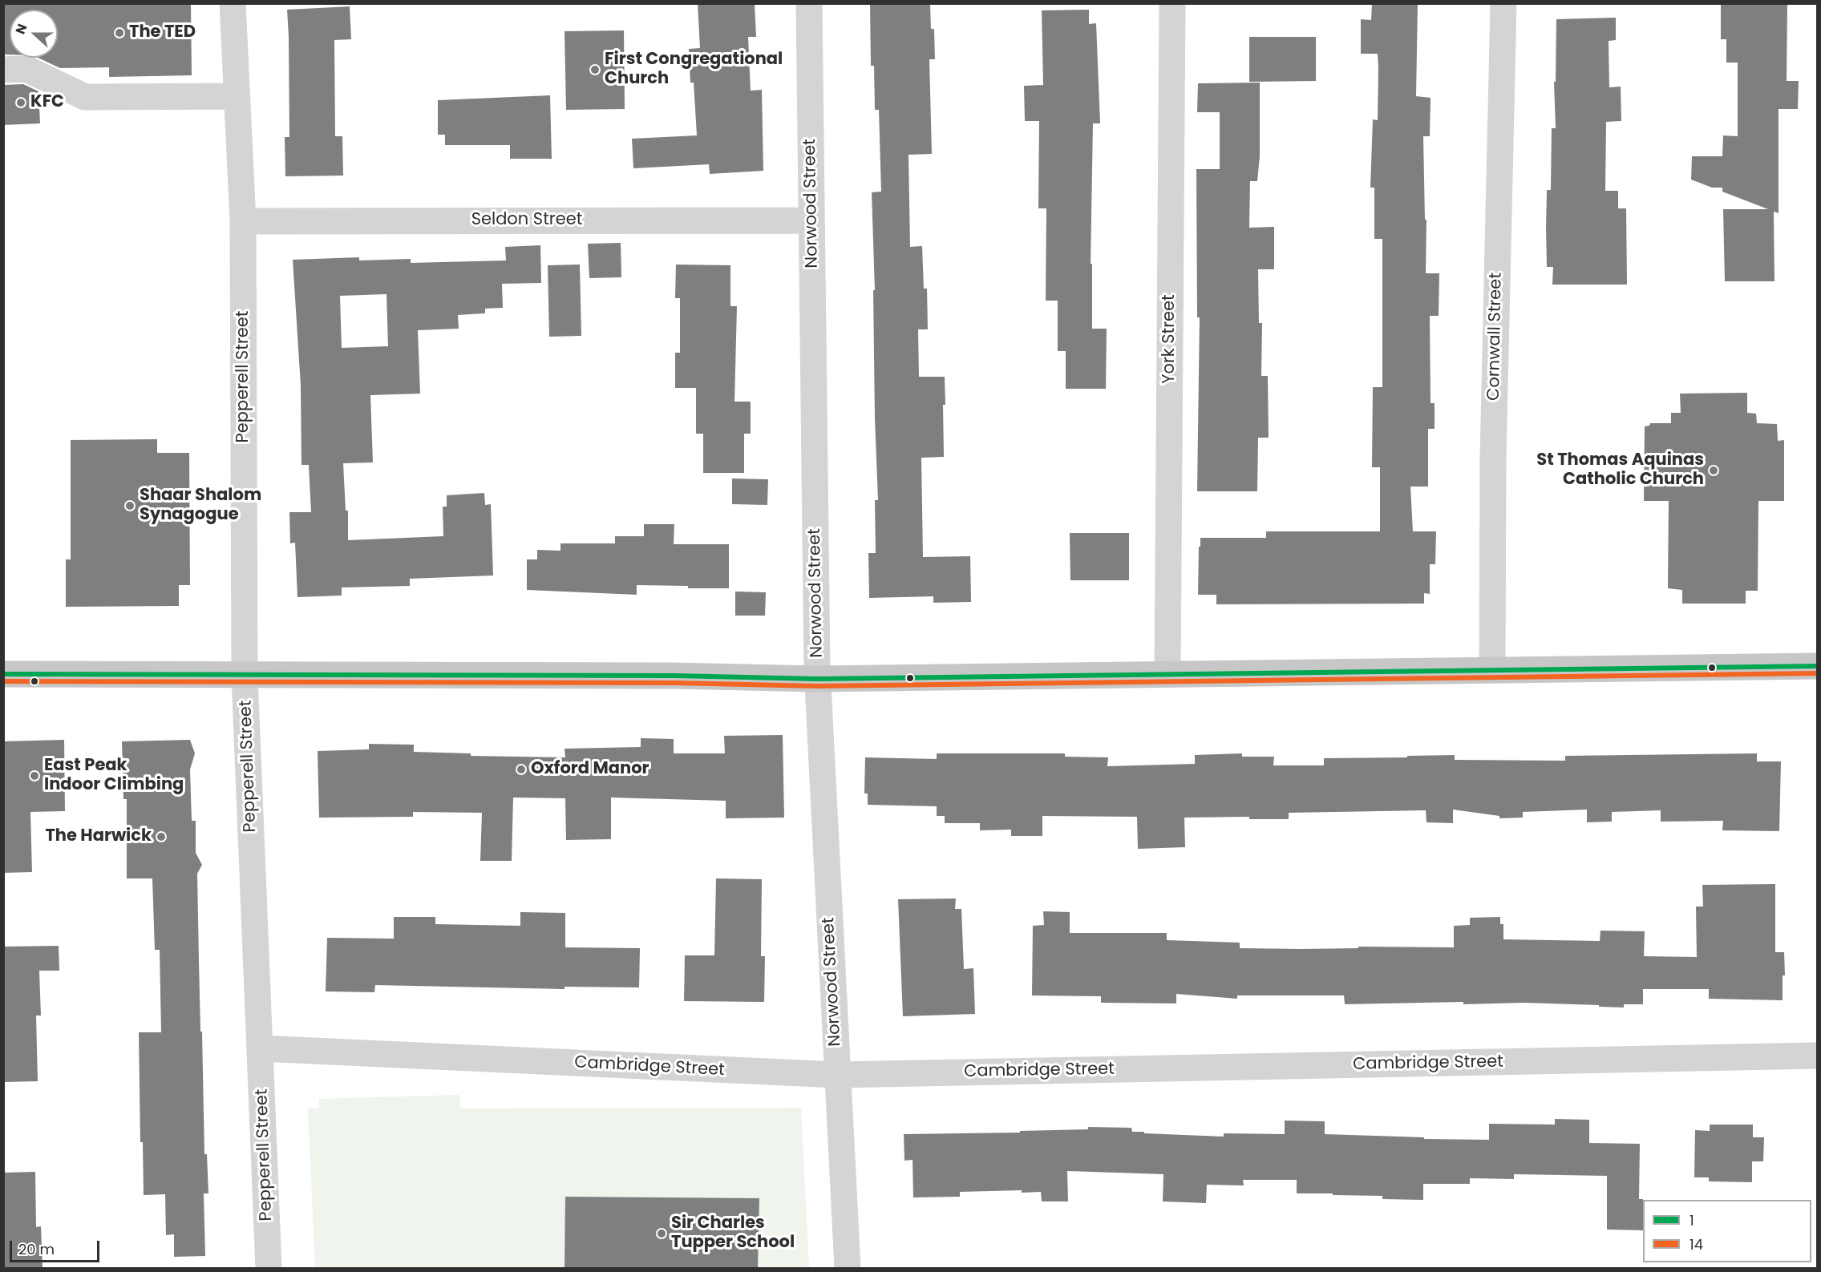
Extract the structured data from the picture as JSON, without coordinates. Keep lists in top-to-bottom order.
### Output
{
  "streets": {
    "street": [
      "Norwood Street",
      "Seldon Street",
      "Cornwall Street",
      "York Street",
      "Pepperell Street",
      "Cambridge Street"
    ]
  },
  "crossings": [
    ["Norwood Street", "Seldon Street"],
    ["Norwood Street", "Cambridge Street"],
    ["Seldon Street", "Pepperell Street"],
    ["Pepperell Street", "Cambridge Street"]
  ],
  "places": [
    "The TED",
    "First Congregational Church",
    "KFC",
    "St Thomas Aquinas Catholic Church",
    "Shaar Shalom Synagogue",
    "Oxford Manor",
    "East Peak Indoor Climbing",
    "The Harwick",
    "Sir Charles Tupper School"
  ],
  "lines": ["transit line 1", "transit line 14"],
  "legend": ["1", "14"],
  "scale_bar": "20 m",
  "north": "left"
}
